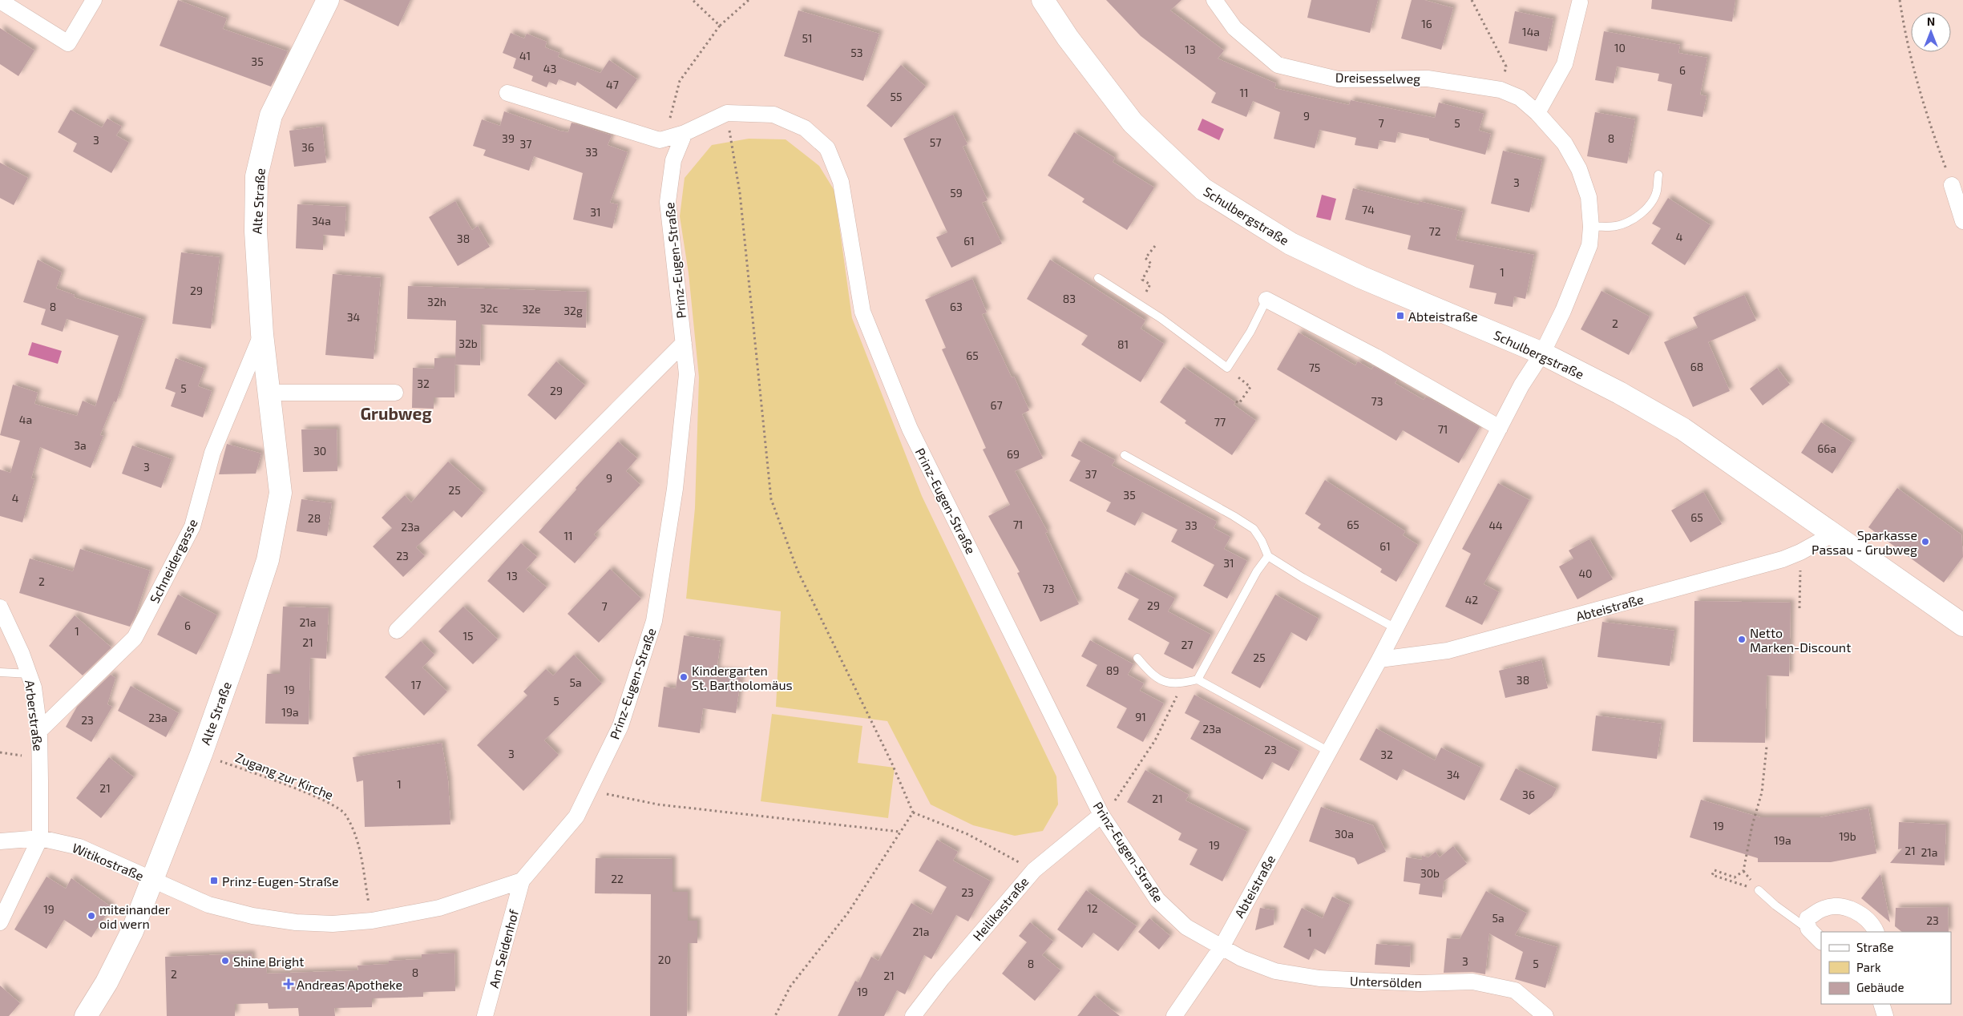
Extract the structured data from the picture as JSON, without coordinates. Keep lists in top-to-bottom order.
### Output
{
  "streets": {
    "street": [
      "Dreisesselweg",
      "Alte Straße",
      "Schulbergstraße",
      "Prinz-Eugen-Straße",
      "Schneidergasse",
      "Abteistraße",
      "Arberstraße",
      "Witikostraße",
      "Heilikastraße",
      "Am Seidenhof",
      "Untersölden"
    ],
    "path": ["Zugang zur Kirche"]
  },
  "crossings": [
    ["Dreisesselweg", "Schulbergstraße"],
    ["Dreisesselweg", "Abteistraße"],
    ["Alte Straße", "Schneidergasse"],
    ["Alte Straße", "Zugang zur Kirche"],
    ["Alte Straße", "Witikostraße"],
    ["Schulbergstraße", "Abteistraße"],
    ["Prinz-Eugen-Straße", "Abteistraße"],
    ["Prinz-Eugen-Straße", "Heilikastraße"],
    ["Prinz-Eugen-Straße", "Am Seidenhof"],
    ["Prinz-Eugen-Straße", "Untersölden"],
    ["Schneidergasse", "Arberstraße"],
    ["Abteistraße", "Untersölden"],
    ["Arberstraße", "Witikostraße"]
  ],
  "districts": ["Grubweg"],
  "places": {
    "transit": ["Abteistraße", "Prinz-Eugen-Straße"],
    "other": [
      "Sparkasse Passau - Grubweg",
      "Netto Marken-Discount",
      "Kindergarten St. Bartholomäus",
      "miteinander oid wern",
      "Shine Bright"
    ],
    "health": ["Andreas Apotheke"]
  },
  "house_numbers": [
    "16",
    "14a",
    "51",
    "10",
    "13",
    "53",
    "41",
    "35",
    "43",
    "6",
    "47",
    "11",
    "55",
    "9",
    "7",
    "5",
    "39",
    "8",
    "3",
    "57",
    "37",
    "36",
    "33",
    "3",
    "59",
    "74",
    "31",
    "34a",
    "72",
    "4",
    "38",
    "61",
    "1",
    "29",
    "83",
    "32h",
    "8",
    "63",
    "32c",
    "32e",
    "32g",
    "34",
    "2",
    "32b",
    "81",
    "65",
    "68",
    "75",
    "32",
    "5",
    "29",
    "73",
    "67",
    "4a",
    "77",
    "71",
    "3a",
    "66a",
    "30",
    "69",
    "3",
    "37",
    "9",
    "25",
    "35",
    "4",
    "65",
    "28",
    "71",
    "65",
    "33",
    "44",
    "23a",
    "11",
    "61",
    "23",
    "31",
    "40",
    "13",
    "2",
    "73",
    "42",
    "29",
    "7",
    "21a",
    "6",
    "1",
    "15",
    "21",
    "27",
    "25",
    "89",
    "38",
    "5a",
    "17",
    "19",
    "5",
    "19a",
    "91",
    "23a",
    "23",
    "23a",
    "23",
    "3",
    "32",
    "34",
    "1",
    "21",
    "36",
    "21",
    "19",
    "30a",
    "19b",
    "19a",
    "19",
    "21",
    "21a",
    "30b",
    "22",
    "23",
    "12",
    "19",
    "5a",
    "23",
    "21a",
    "1",
    "20",
    "3",
    "8",
    "5",
    "8",
    "2",
    "21",
    "19"
  ],
  "legend": ["Straße", "Park", "Gebäude"],
  "north": "top"
}
